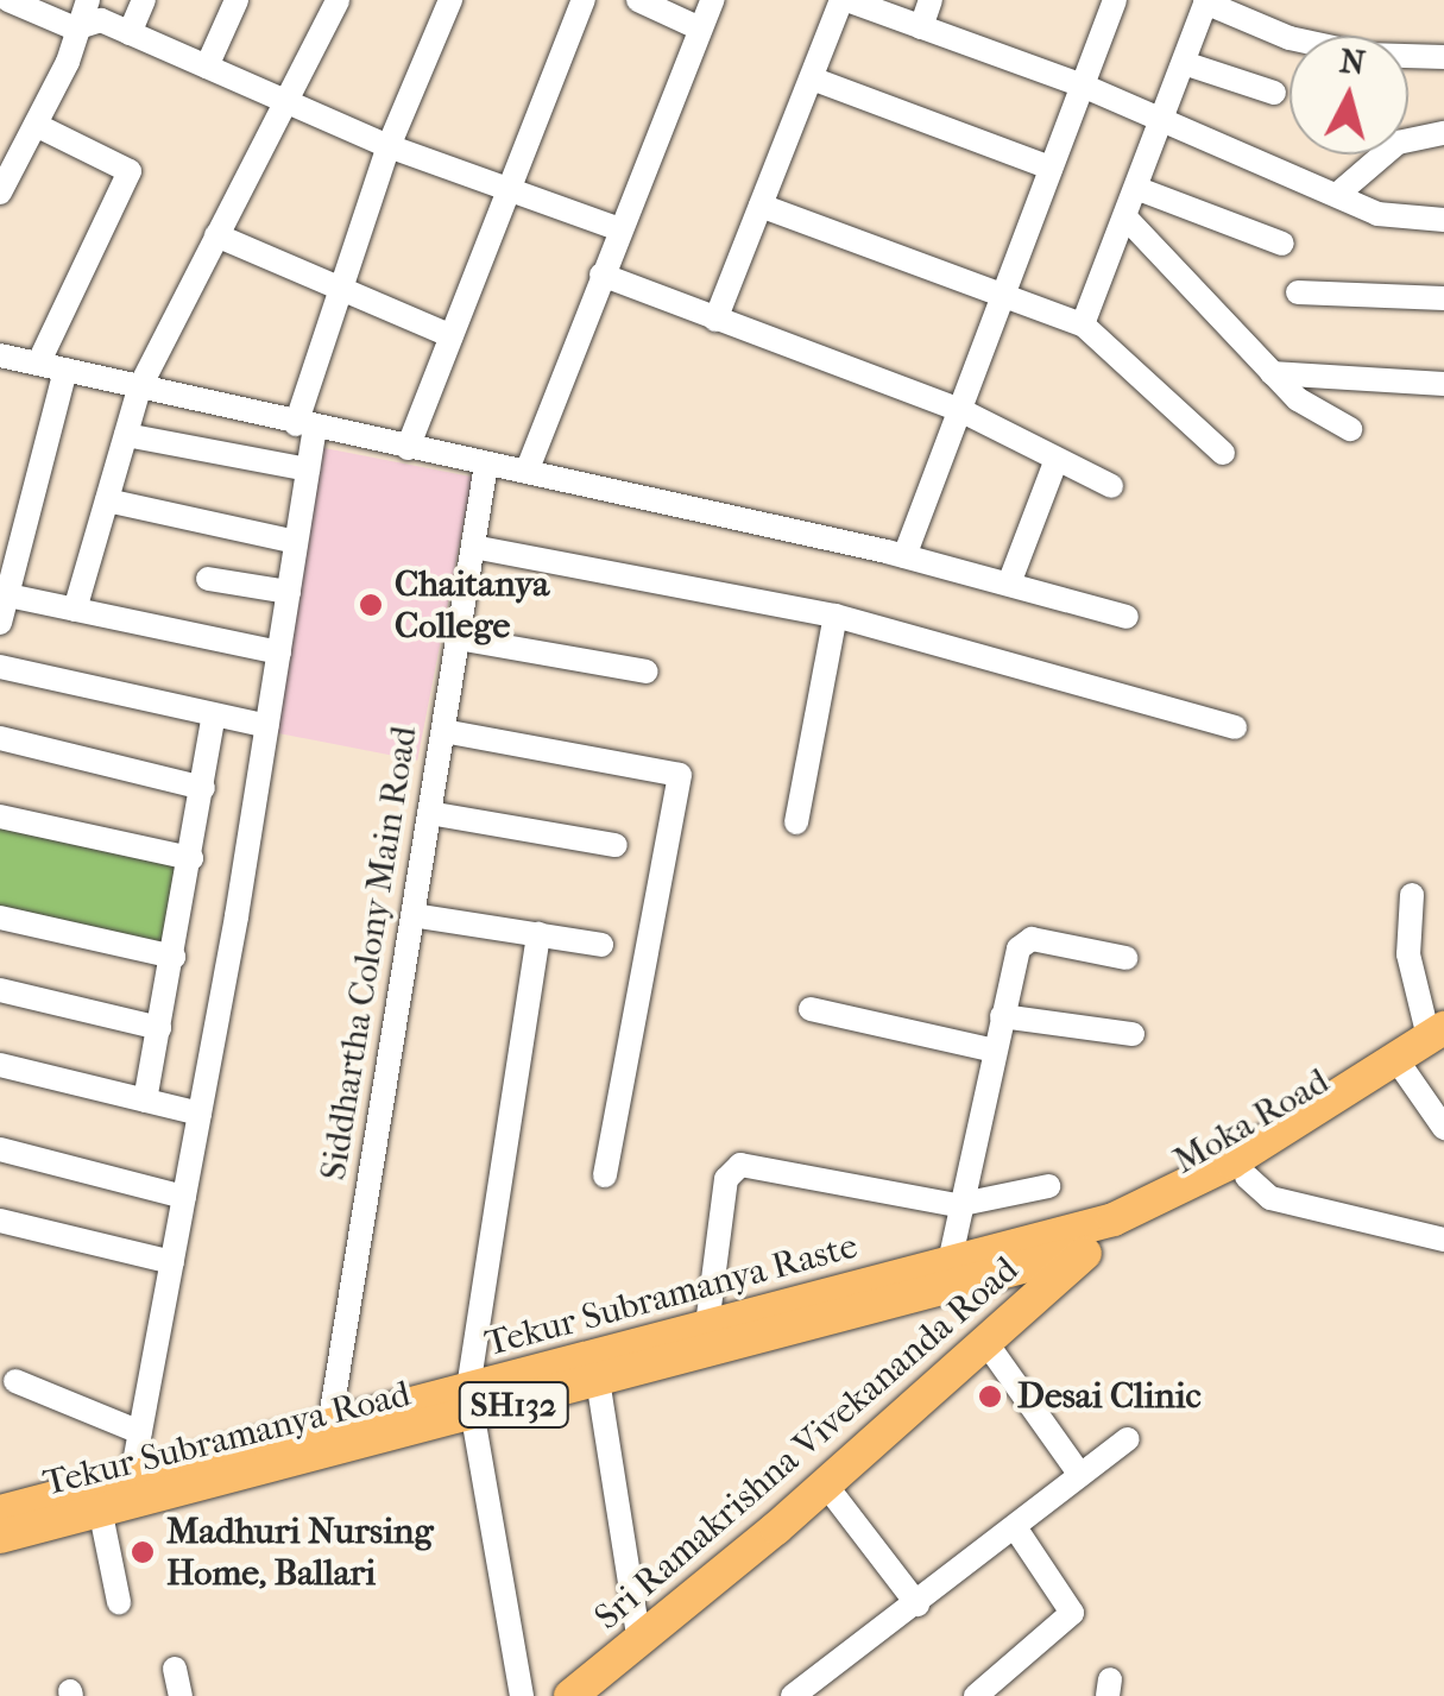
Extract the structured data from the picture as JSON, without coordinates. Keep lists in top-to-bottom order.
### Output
{
  "streets": {
    "main road": [
      "Moka Road",
      "Tekur Subramanya Raste",
      "SH132",
      "Tekur Subramanya Road",
      "Sri Ramakrishna Vivekananda Road"
    ],
    "street": ["Siddhartha Colony Main Road"]
  },
  "crossings": [
    ["Siddhartha Colony Main Road", "SH132"],
    ["Siddhartha Colony Main Road", "Tekur Subramanya Road"],
    ["Moka Road", "SH132"],
    ["Moka Road", "Sri Ramakrishna Vivekananda Road"],
    ["Tekur Subramanya Raste", "SH132"],
    ["Tekur Subramanya Raste", "Tekur Subramanya Road"],
    ["SH132", "Tekur Subramanya Road"],
    ["SH132", "Sri Ramakrishna Vivekananda Road"]
  ],
  "places": ["Chaitanya College", "Desai Clinic", "Madhuri Nursing Home, Ballari"],
  "north": "top"
}
